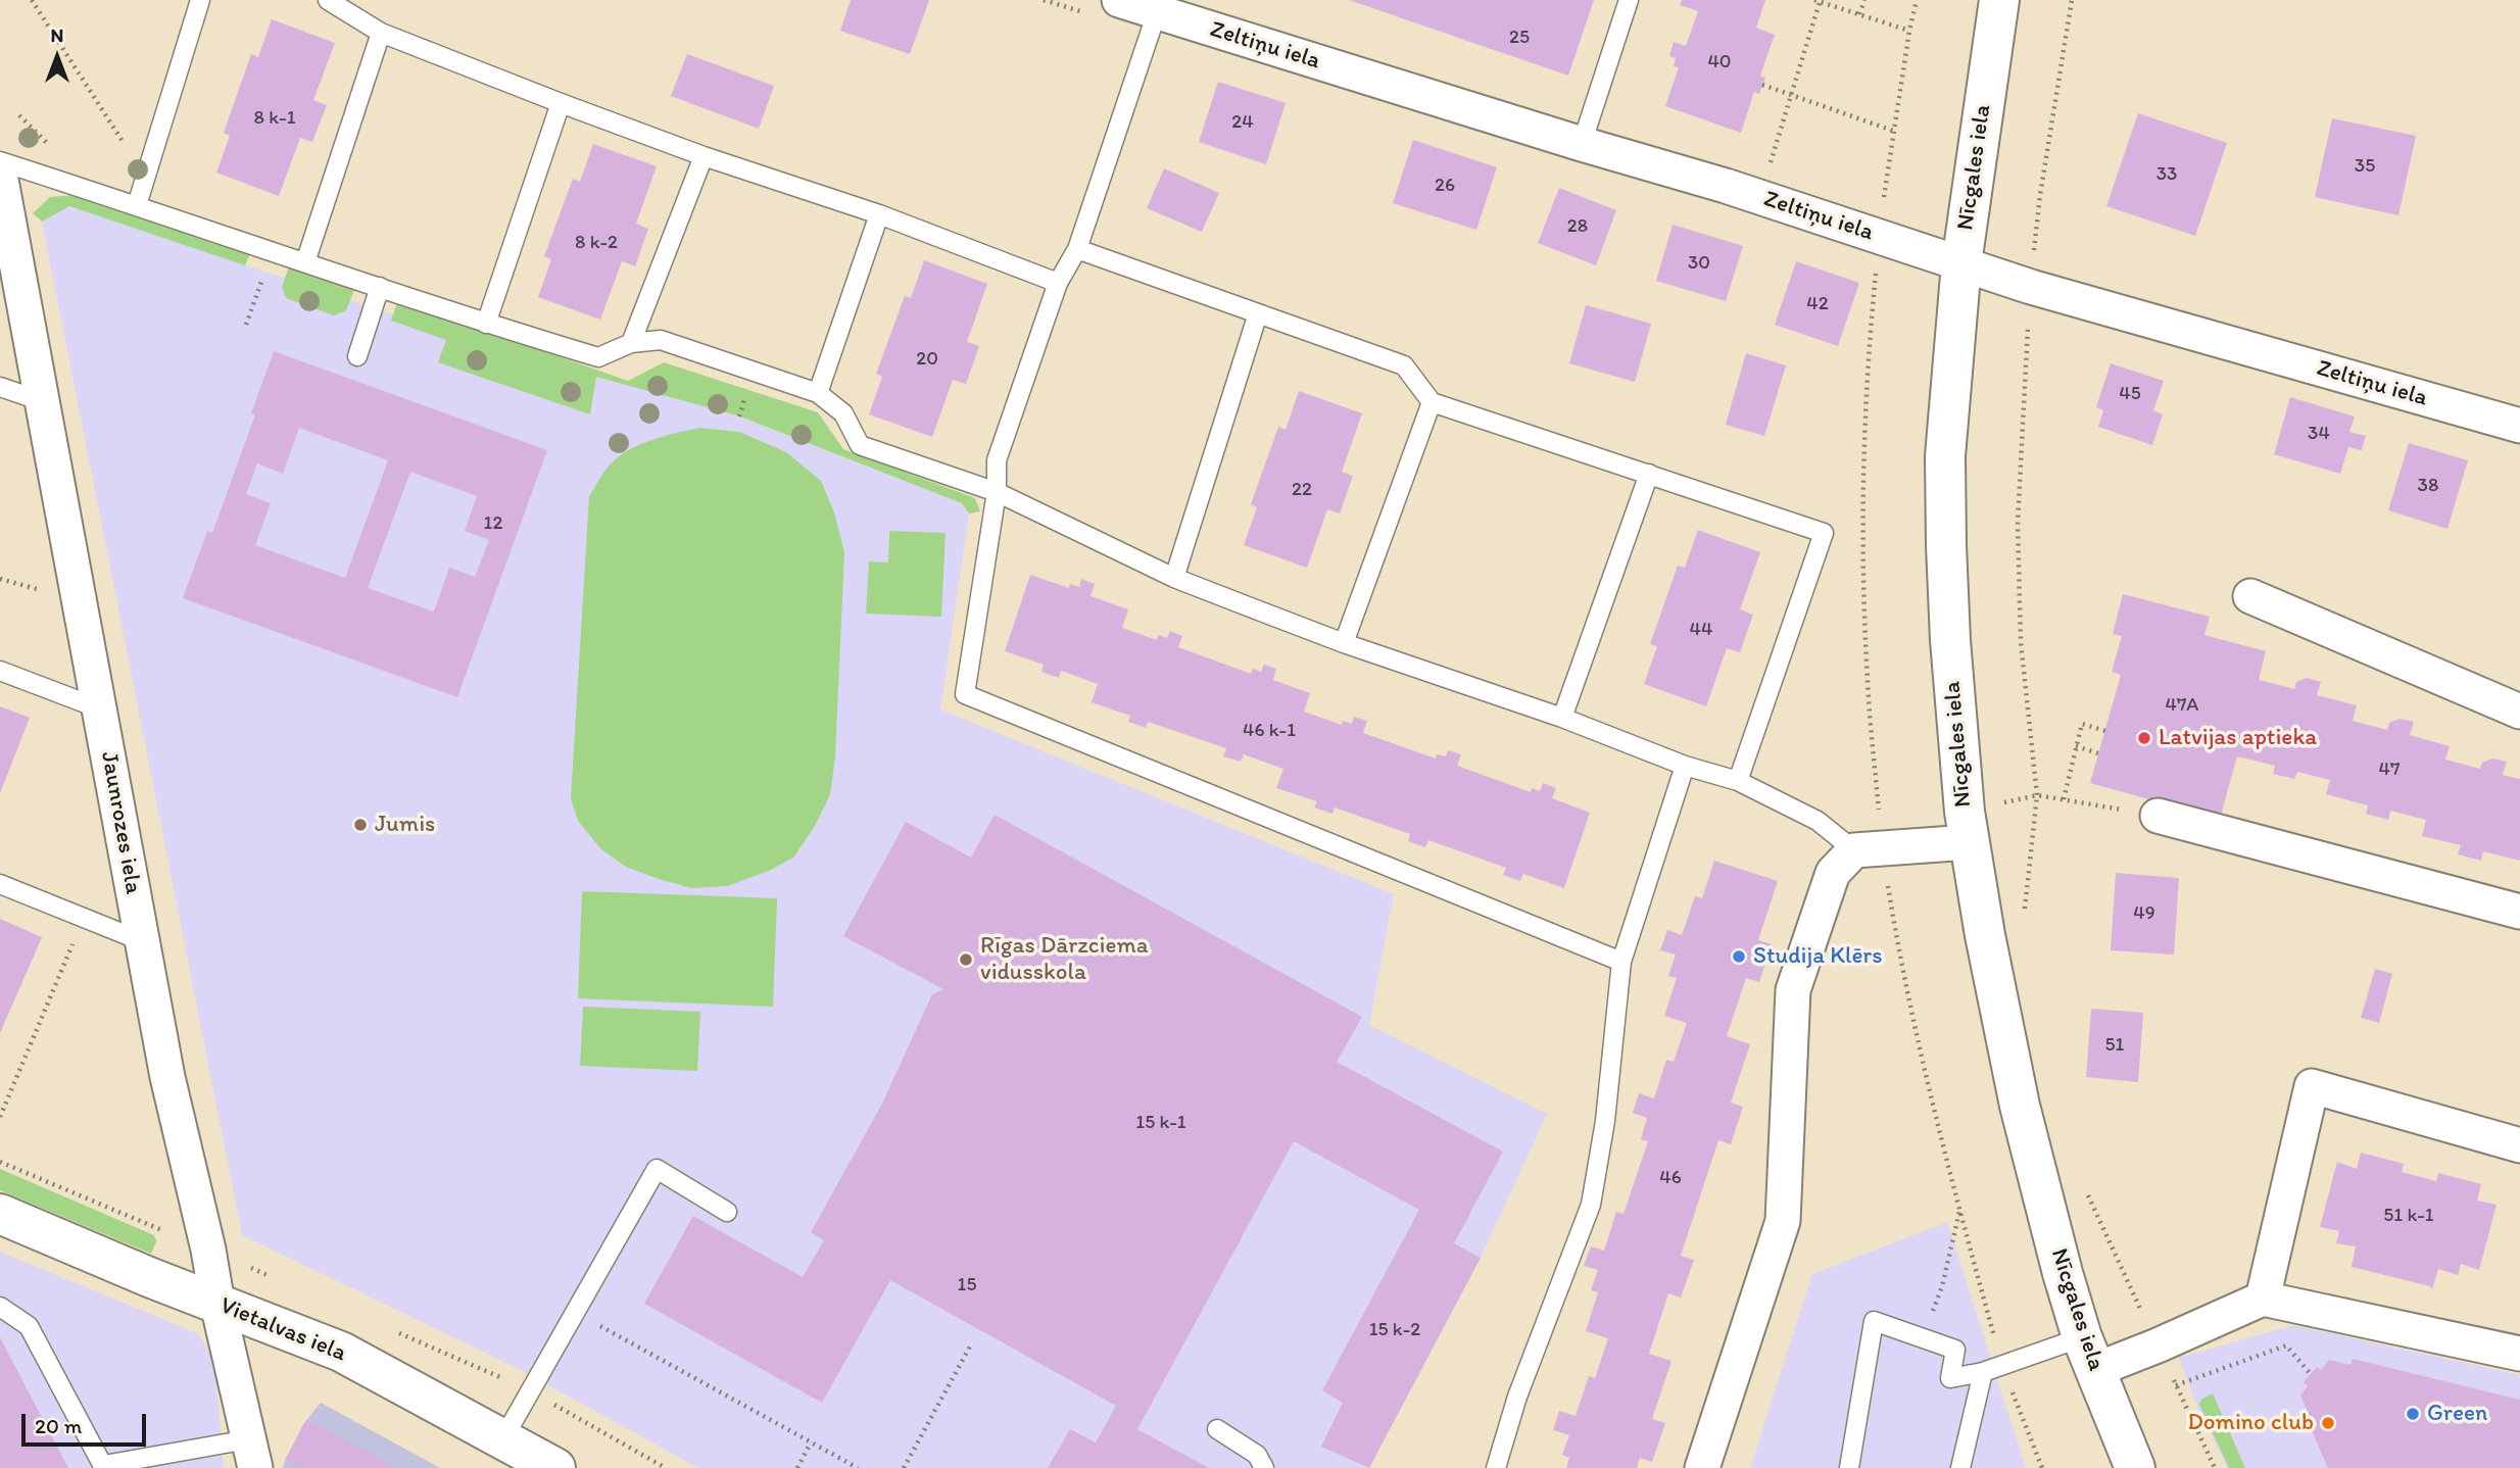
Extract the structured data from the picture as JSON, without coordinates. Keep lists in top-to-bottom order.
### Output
{
  "streets": {
    "street": [
      "Zeltiņu iela",
      "Nīcgales iela",
      "Jaunrozes iela",
      "Vietalvas iela"
    ]
  },
  "crossings": [
    ["Zeltiņu iela", "Nīcgales iela"],
    ["Jaunrozes iela", "Vietalvas iela"]
  ],
  "places": [
    "Latvijas aptieka",
    "Jumis",
    "Studija Klērs",
    "Rīgas Dārzciema vidusskola",
    "Green",
    "Domino club"
  ],
  "house_numbers": [
    "25",
    "40",
    "8 k-1",
    "24",
    "35",
    "33",
    "26",
    "28",
    "8 k-2",
    "30",
    "42",
    "20",
    "45",
    "34",
    "38",
    "22",
    "12",
    "44",
    "47A",
    "46 k-1",
    "47",
    "49",
    "51",
    "15 k-1",
    "46",
    "51 k-1",
    "15",
    "15 k-2"
  ],
  "scale_bar": "20 m",
  "north": "top"
}
